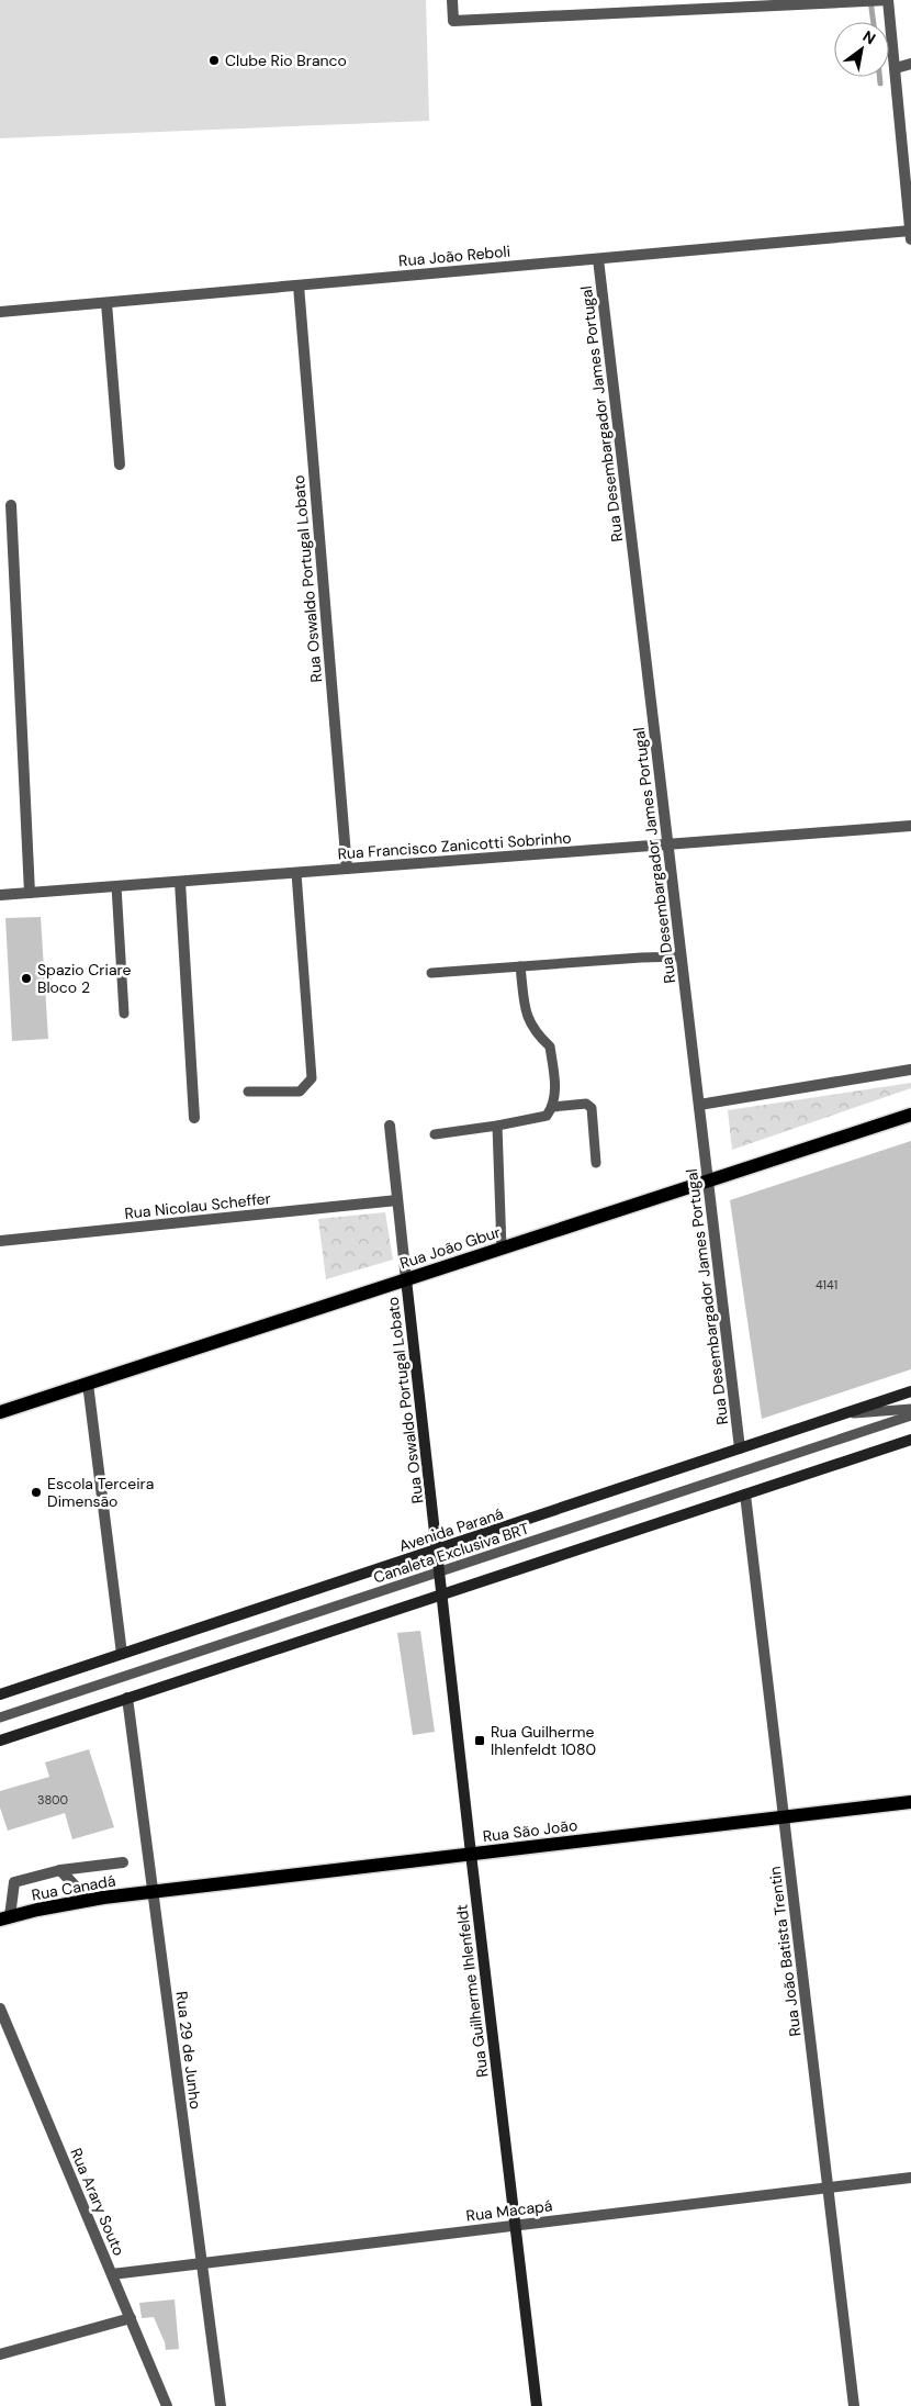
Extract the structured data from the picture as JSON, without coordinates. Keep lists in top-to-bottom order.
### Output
{
  "streets": {
    "main road": ["Rua João Gbur", "Rua São João", "Rua Canadá"],
    "street": [
      "Rua João Reboli",
      "Rua Desembargador James Portugal",
      "Rua Oswaldo Portugal Lobato",
      "Rua Francisco Zanicotti Sobrinho",
      "Rua Nicolau Scheffer",
      "Avenida Paraná",
      "Rua João Batista Trentin",
      "Rua Guilherme Ihlenfeldt",
      "Rua 29 de Junho",
      "Rua Arary Souto",
      "Rua Macapá"
    ],
    "lane": ["Canaleta Exclusiva BRT"]
  },
  "crossings": [
    ["Rua João Reboli", "Rua Desembargador James Portugal"],
    ["Rua João Reboli", "Rua Oswaldo Portugal Lobato"],
    ["Rua Desembargador James Portugal", "Rua Francisco Zanicotti Sobrinho"],
    ["Rua Desembargador James Portugal", "Rua João Gbur"],
    ["Rua Desembargador James Portugal", "Avenida Paraná"],
    ["Rua Oswaldo Portugal Lobato", "Rua Francisco Zanicotti Sobrinho"],
    ["Rua Oswaldo Portugal Lobato", "Rua Nicolau Scheffer"],
    ["Rua Oswaldo Portugal Lobato", "Rua João Gbur"],
    ["Rua Oswaldo Portugal Lobato", "Avenida Paraná"],
    ["Rua Oswaldo Portugal Lobato", "Canaleta Exclusiva BRT"],
    ["Rua Oswaldo Portugal Lobato", "Rua Guilherme Ihlenfeldt"],
    ["Canaleta Exclusiva BRT", "Rua Guilherme Ihlenfeldt"],
    ["Rua São João", "Rua Canadá"],
    ["Rua São João", "Rua João Batista Trentin"],
    ["Rua São João", "Rua Guilherme Ihlenfeldt"],
    ["Rua São João", "Rua 29 de Junho"],
    ["Rua Canadá", "Rua 29 de Junho"],
    ["Rua João Batista Trentin", "Rua Macapá"],
    ["Rua Guilherme Ihlenfeldt", "Rua Macapá"],
    ["Rua 29 de Junho", "Rua Macapá"],
    ["Rua Arary Souto", "Rua Macapá"]
  ],
  "places": {
    "other": ["Clube Rio Branco", "Spazio Criare Bloco 2", "Escola Terceira Dimensão"],
    "transit": ["Rua Guilherme Ihlenfeldt 1080"]
  },
  "house_numbers": ["4141", "3800"],
  "north": "top right"
}
